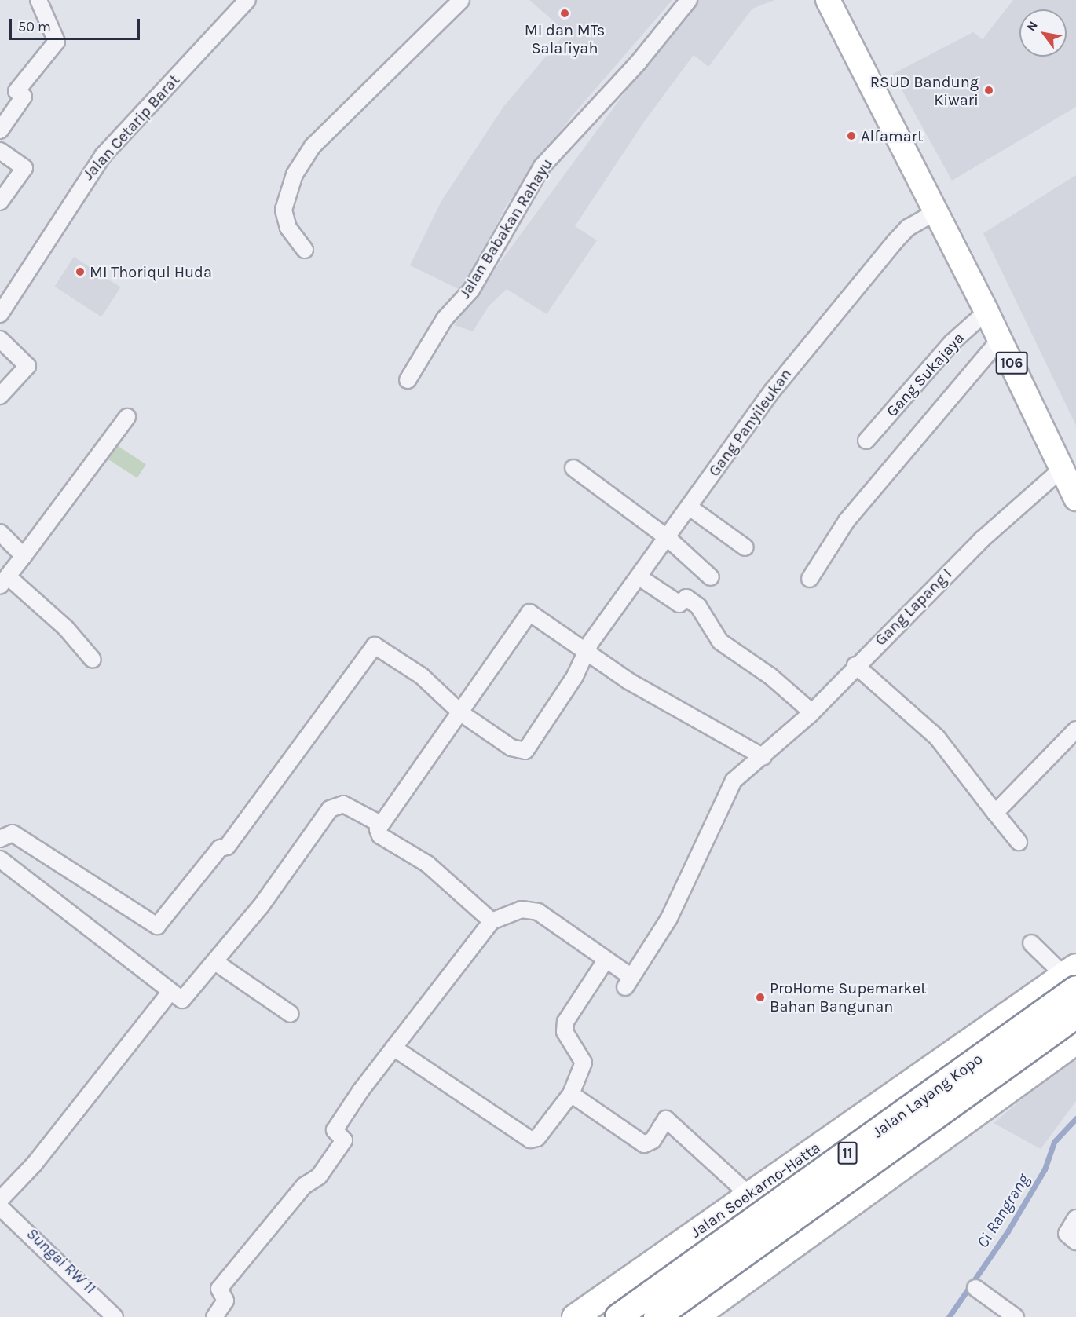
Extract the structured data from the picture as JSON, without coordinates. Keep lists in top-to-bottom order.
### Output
{
  "streets": {
    "highway": ["Jalan Layang Kopo", "11", "Jalan Soekarno-Hatta"],
    "main road": ["106"],
    "street": [
      "Jalan Cetarip Barat",
      "Jalan Babakan Rahayu",
      "Gang Sukajaya",
      "Gang Panyileukan",
      "Gang Lapang I"
    ]
  },
  "crossings": [
    ["106", "Gang Sukajaya"],
    ["106", "Gang Panyileukan"],
    ["106", "Gang Lapang I"],
    ["Jalan Layang Kopo", "Jalan Soekarno-Hatta"]
  ],
  "water": ["Ci Rangrang", "Sungai RW 11"],
  "places": [
    "MI dan MTs Salafiyah",
    "RSUD Bandung Kiwari",
    "Alfamart",
    "MI Thoriqul Huda",
    "ProHome Supemarket Bahan Bangunan"
  ],
  "scale_bar": "50 m",
  "north": "top left"
}
